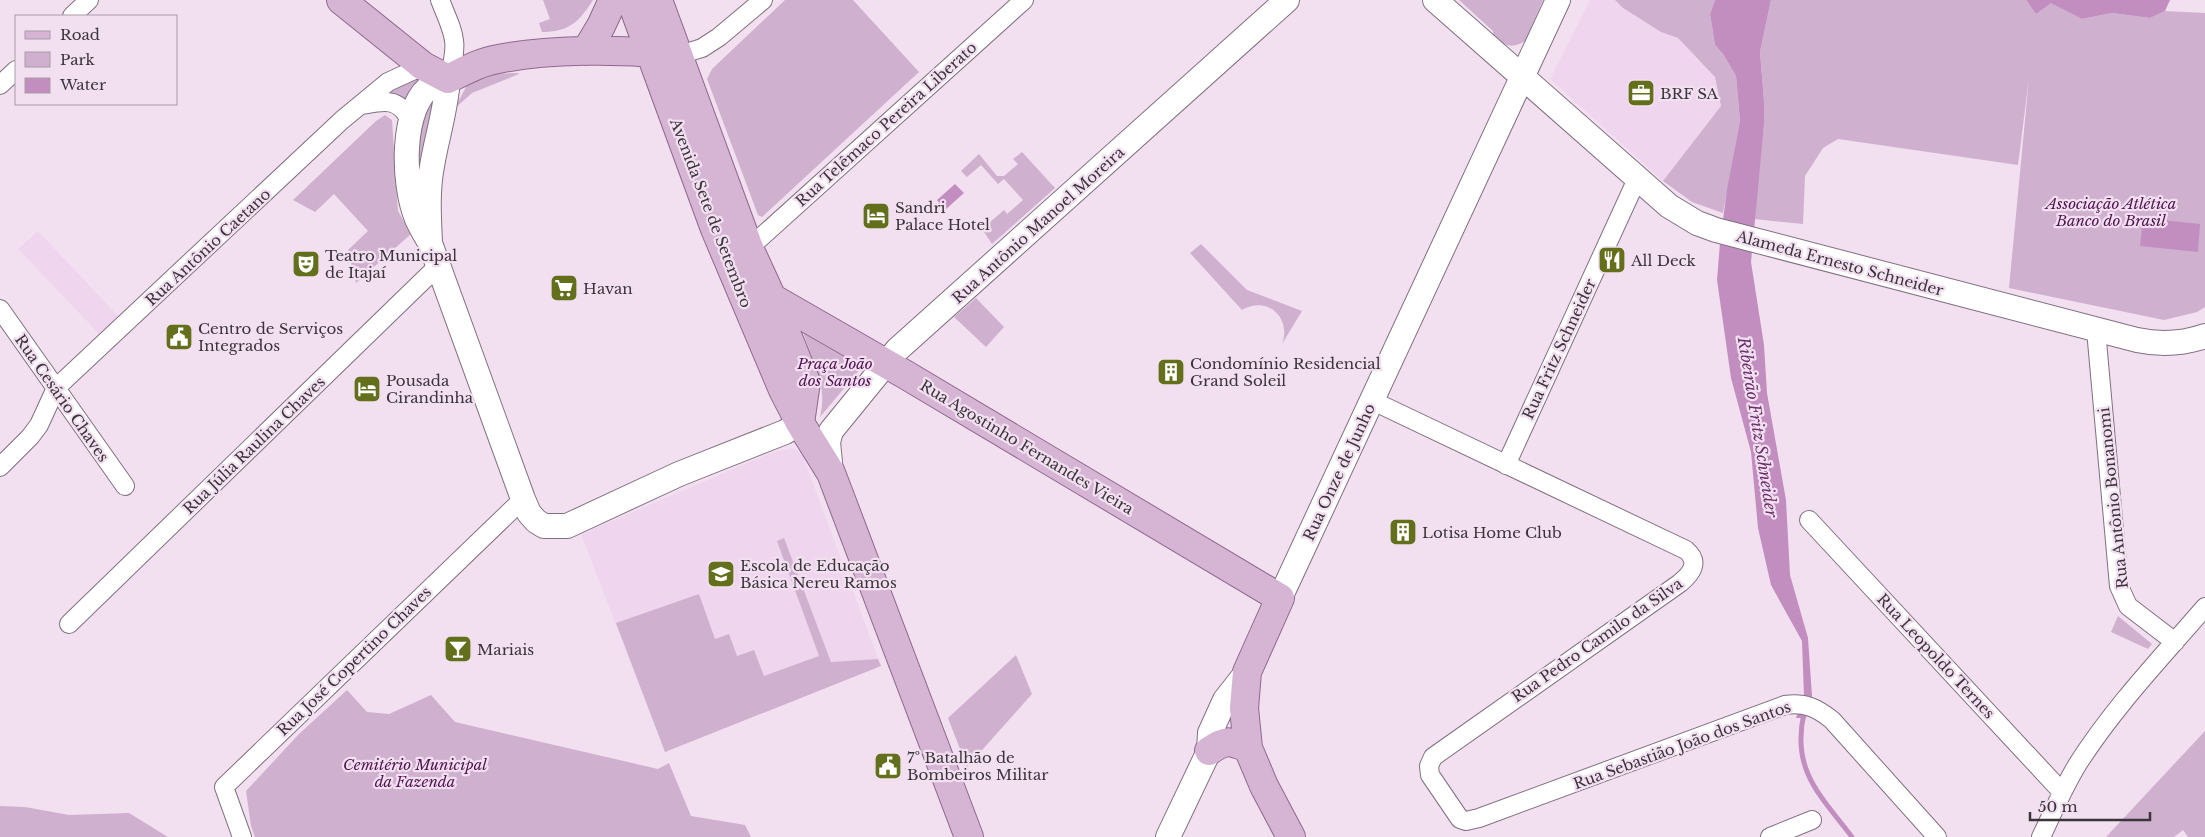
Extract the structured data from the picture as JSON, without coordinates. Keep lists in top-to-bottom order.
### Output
{
  "streets": {
    "main road": ["Avenida Sete de Setembro", "Rua Agostinho Fernandes Vieira", "Rua Onze de Junho"],
    "street": [
      "Rua Telêmaco Pereira Liberato",
      "Rua Antônio Manoel Moreira",
      "Rua Antônio Caetano",
      "Alameda Ernesto Schneider",
      "Rua Fritz Schneider",
      "Rua Cesário Chaves",
      "Rua Júlia Raulina Chaves",
      "Rua Antônio Bonanomi",
      "Rua Pedro Camilo da Silva",
      "Rua Leopoldo Ternes",
      "Rua José Copertino Chaves",
      "Rua Sebastião João dos Santos"
    ]
  },
  "crossings": [
    ["Rua Telêmaco Pereira Liberato", "Avenida Sete de Setembro"],
    ["Avenida Sete de Setembro", "Rua Antônio Manoel Moreira"],
    ["Avenida Sete de Setembro", "Rua Agostinho Fernandes Vieira"],
    ["Rua Antônio Manoel Moreira", "Rua Agostinho Fernandes Vieira"],
    ["Rua Antônio Caetano", "Rua Cesário Chaves"],
    ["Alameda Ernesto Schneider", "Rua Fritz Schneider"],
    ["Alameda Ernesto Schneider", "Rua Onze de Junho"],
    ["Alameda Ernesto Schneider", "Rua Antônio Bonanomi"],
    ["Rua Fritz Schneider", "Rua Pedro Camilo da Silva"],
    ["Rua Agostinho Fernandes Vieira", "Rua Onze de Junho"],
    ["Rua Onze de Junho", "Rua Pedro Camilo da Silva"],
    ["Rua Pedro Camilo da Silva", "Rua Sebastião João dos Santos"]
  ],
  "water": ["Ribeirão Fritz Schneider"],
  "parks": ["Associação Atlética Banco do Brasil", "Praça João dos Santos", "Cemitério Municipal da Fazenda"],
  "places": {
    "office": ["BRF SA"],
    "hotel": ["Sandri Palace Hotel", "Pousada Cirandinha"],
    "restaurant": ["All Deck"],
    "theatre": ["Teatro Municipal de Itajaí"],
    "supermarket": ["Havan"],
    "public building": ["Centro de Serviços Integrados", "7º Batalhão de Bombeiros Militar"],
    "building": ["Condomínio Residencial Grand Soleil", "Lotisa Home Club"],
    "school or university": ["Escola de Educação Básica Nereu Ramos"],
    "bar": ["Mariais"]
  },
  "legend": ["Road", "Park", "Water"],
  "scale_bar": "50 m"
}
